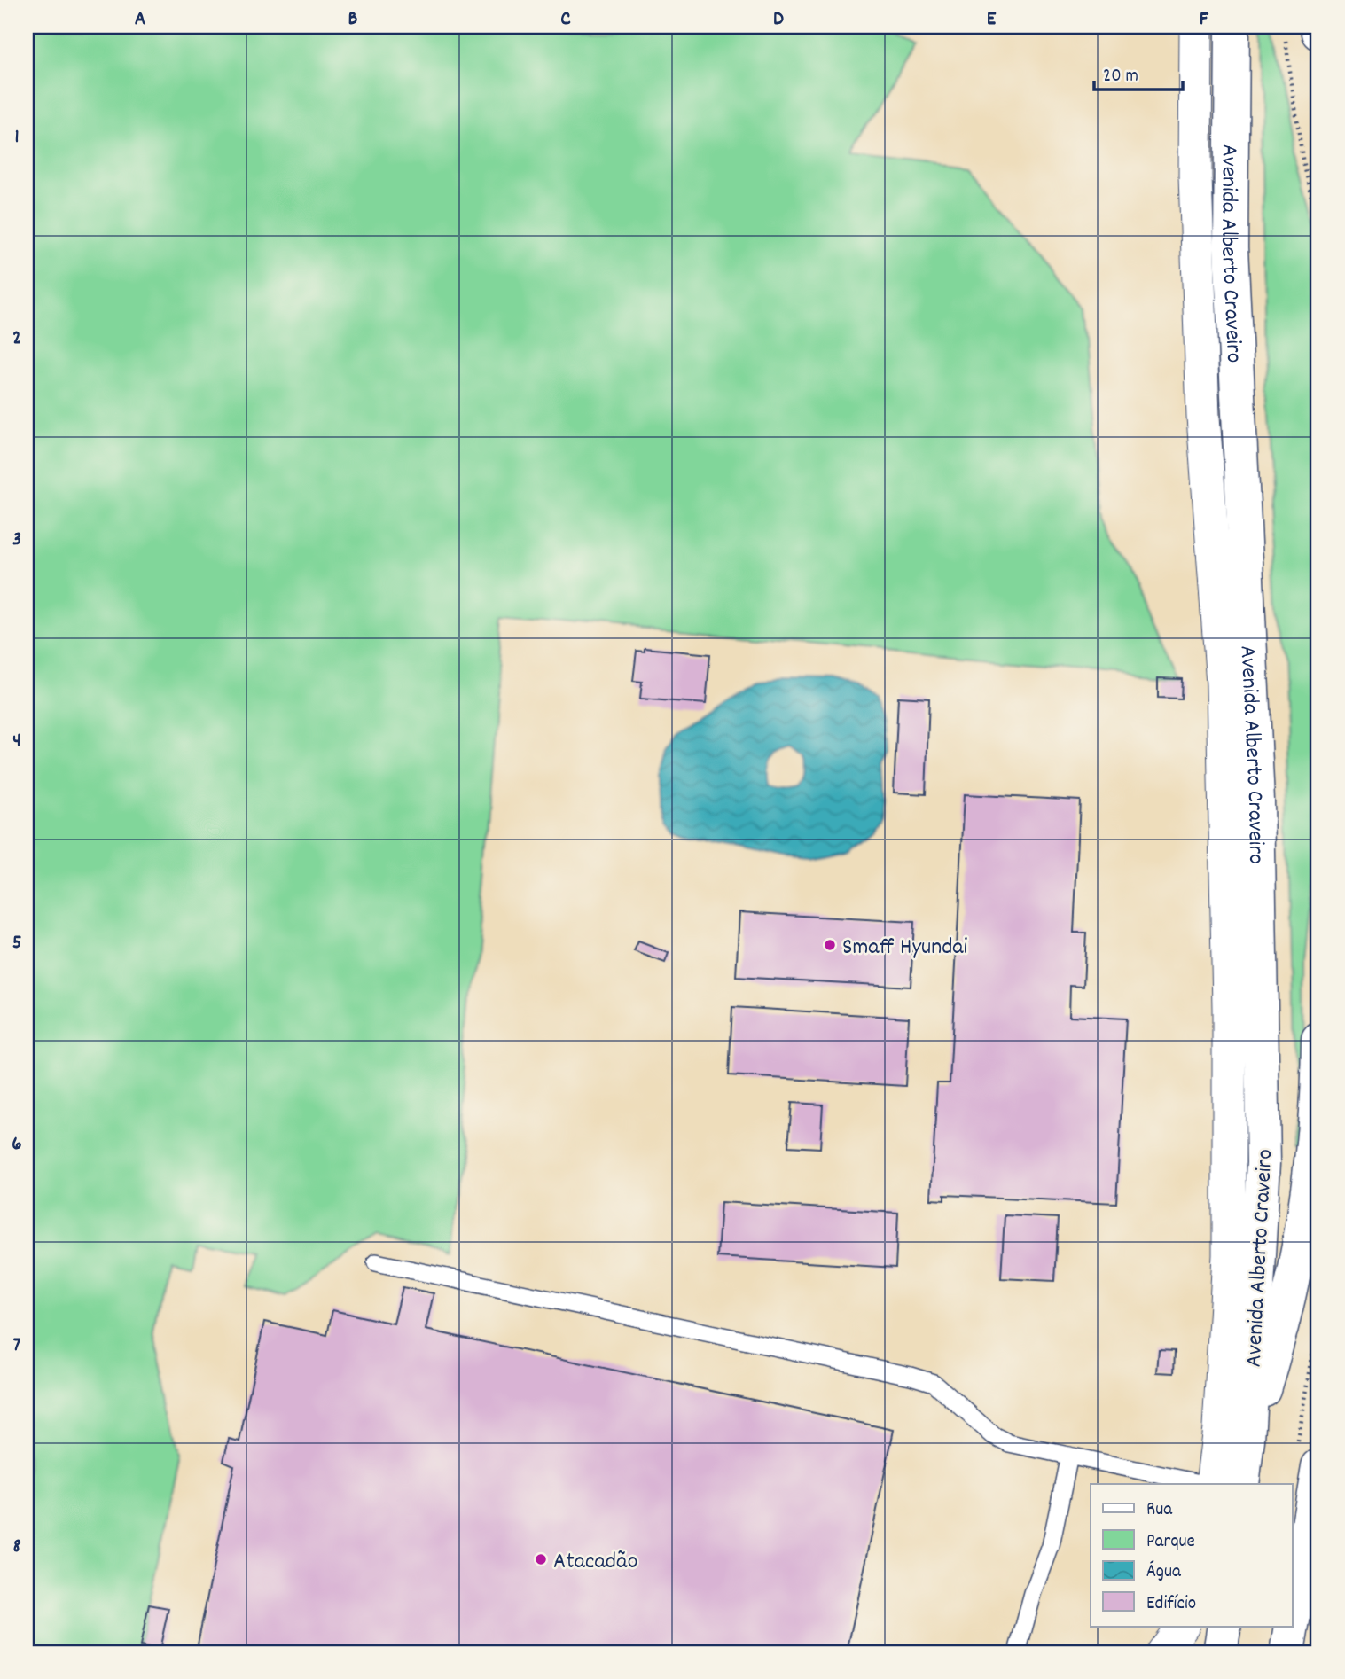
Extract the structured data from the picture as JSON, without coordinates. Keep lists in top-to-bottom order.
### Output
{
  "streets": {
    "main road": ["Avenida Alberto Craveiro"]
  },
  "places": ["Smaff Hyundai", "Atacadão"],
  "legend": [
    "Rua",
    "Parque",
    "Água",
    "Edifício"
  ],
  "scale_bar": "20 m",
  "grid": {
    "columns": [
      "A",
      "B",
      "C",
      "D",
      "E",
      "F"
    ],
    "rows": [
      "1",
      "2",
      "3",
      "4",
      "5",
      "6",
      "7",
      "8"
    ]
  }
}
